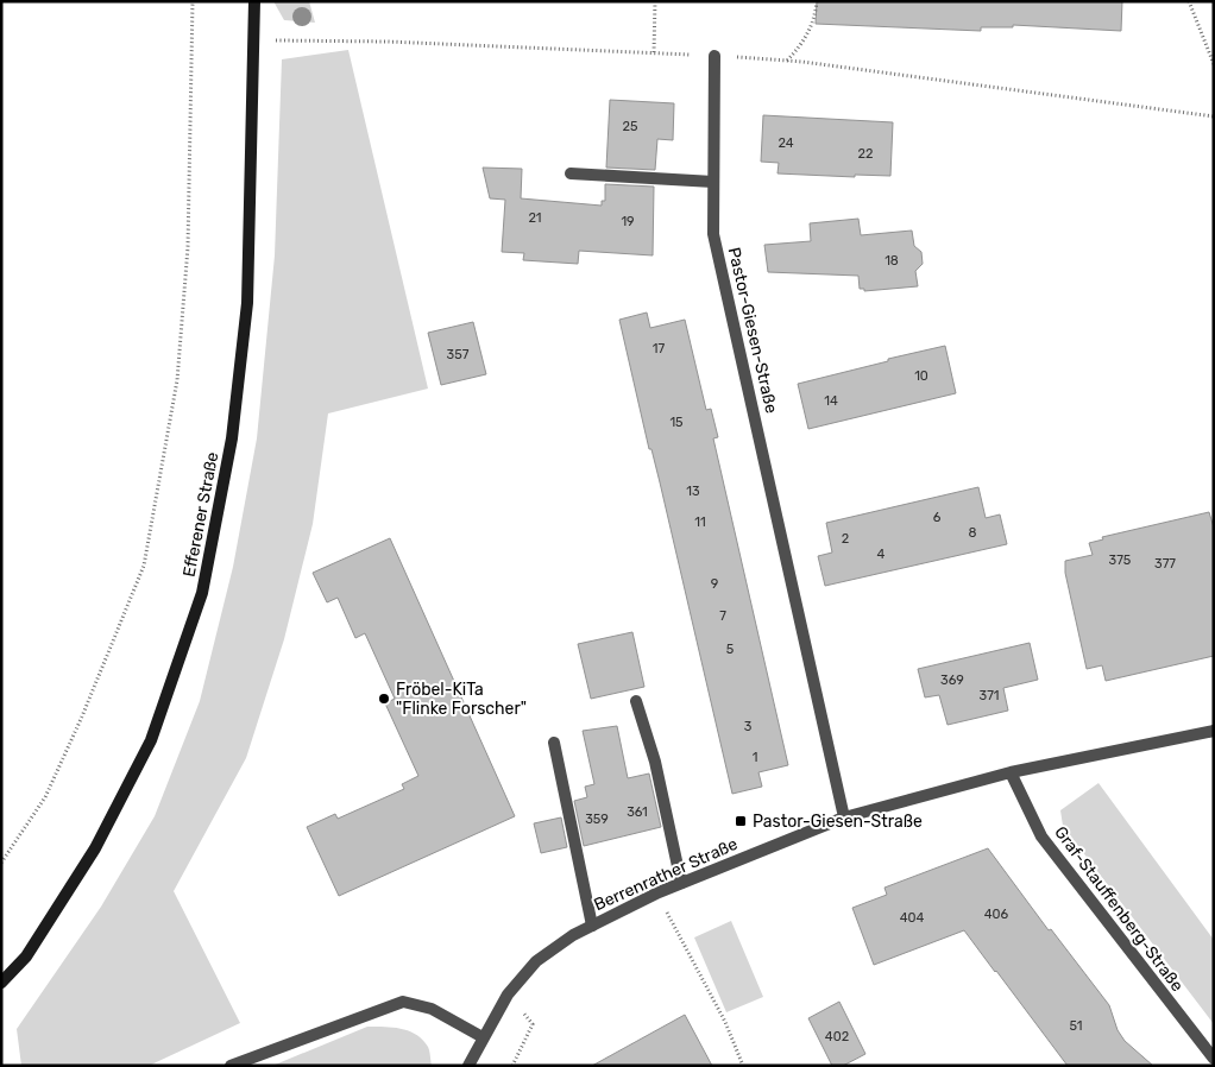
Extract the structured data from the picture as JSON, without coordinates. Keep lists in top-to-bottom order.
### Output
{
  "streets": {
    "street": [
      "Pastor-Giesen-Straße",
      "Efferener Straße",
      "Berrenrather Straße",
      "Graf-Stauffenberg-Straße"
    ]
  },
  "crossings": [
    ["Pastor-Giesen-Straße", "Berrenrather Straße"],
    ["Berrenrather Straße", "Graf-Stauffenberg-Straße"]
  ],
  "places": {
    "other": ["Fröbel-KiTa \"Flinke Forscher\""],
    "transit": ["Pastor-Giesen-Straße"]
  },
  "house_numbers": [
    "25",
    "24",
    "22",
    "21",
    "19",
    "18",
    "17",
    "357",
    "10",
    "14",
    "15",
    "13",
    "6",
    "11",
    "8",
    "2",
    "4",
    "375",
    "377",
    "9",
    "7",
    "5",
    "369",
    "371",
    "3",
    "1",
    "361",
    "359",
    "406",
    "404",
    "51",
    "402"
  ]
}
